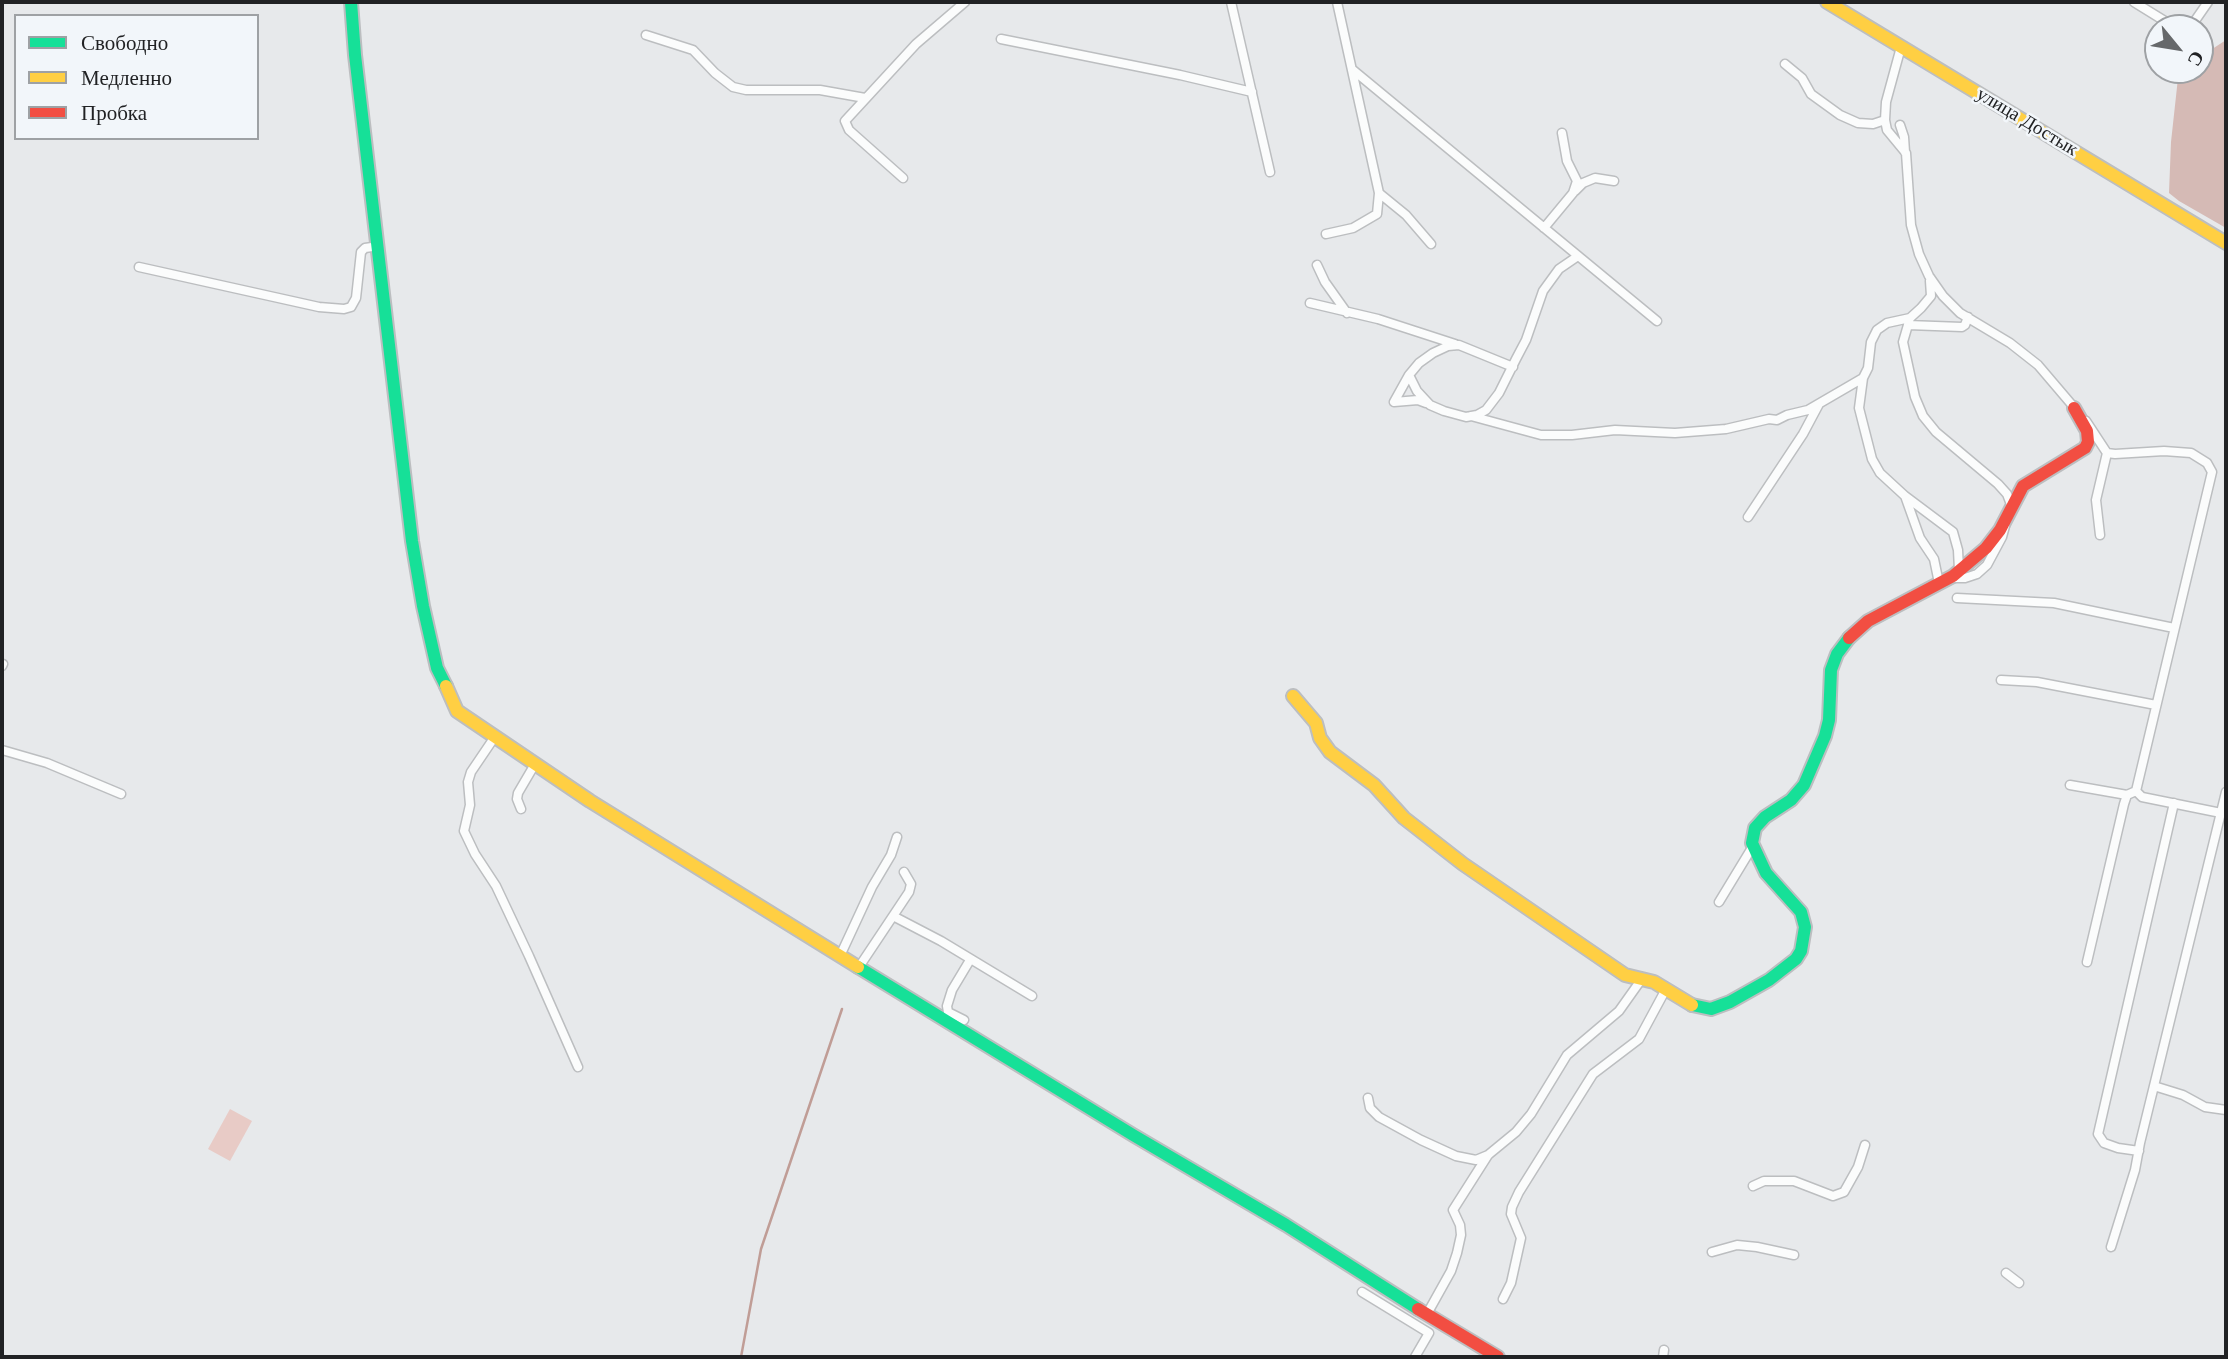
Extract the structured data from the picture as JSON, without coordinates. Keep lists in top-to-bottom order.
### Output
{
  "streets": {
    "street": ["улица Достык"]
  },
  "legend": ["Свободно", "Медленно", "Пробка"],
  "north": "bottom right"
}
